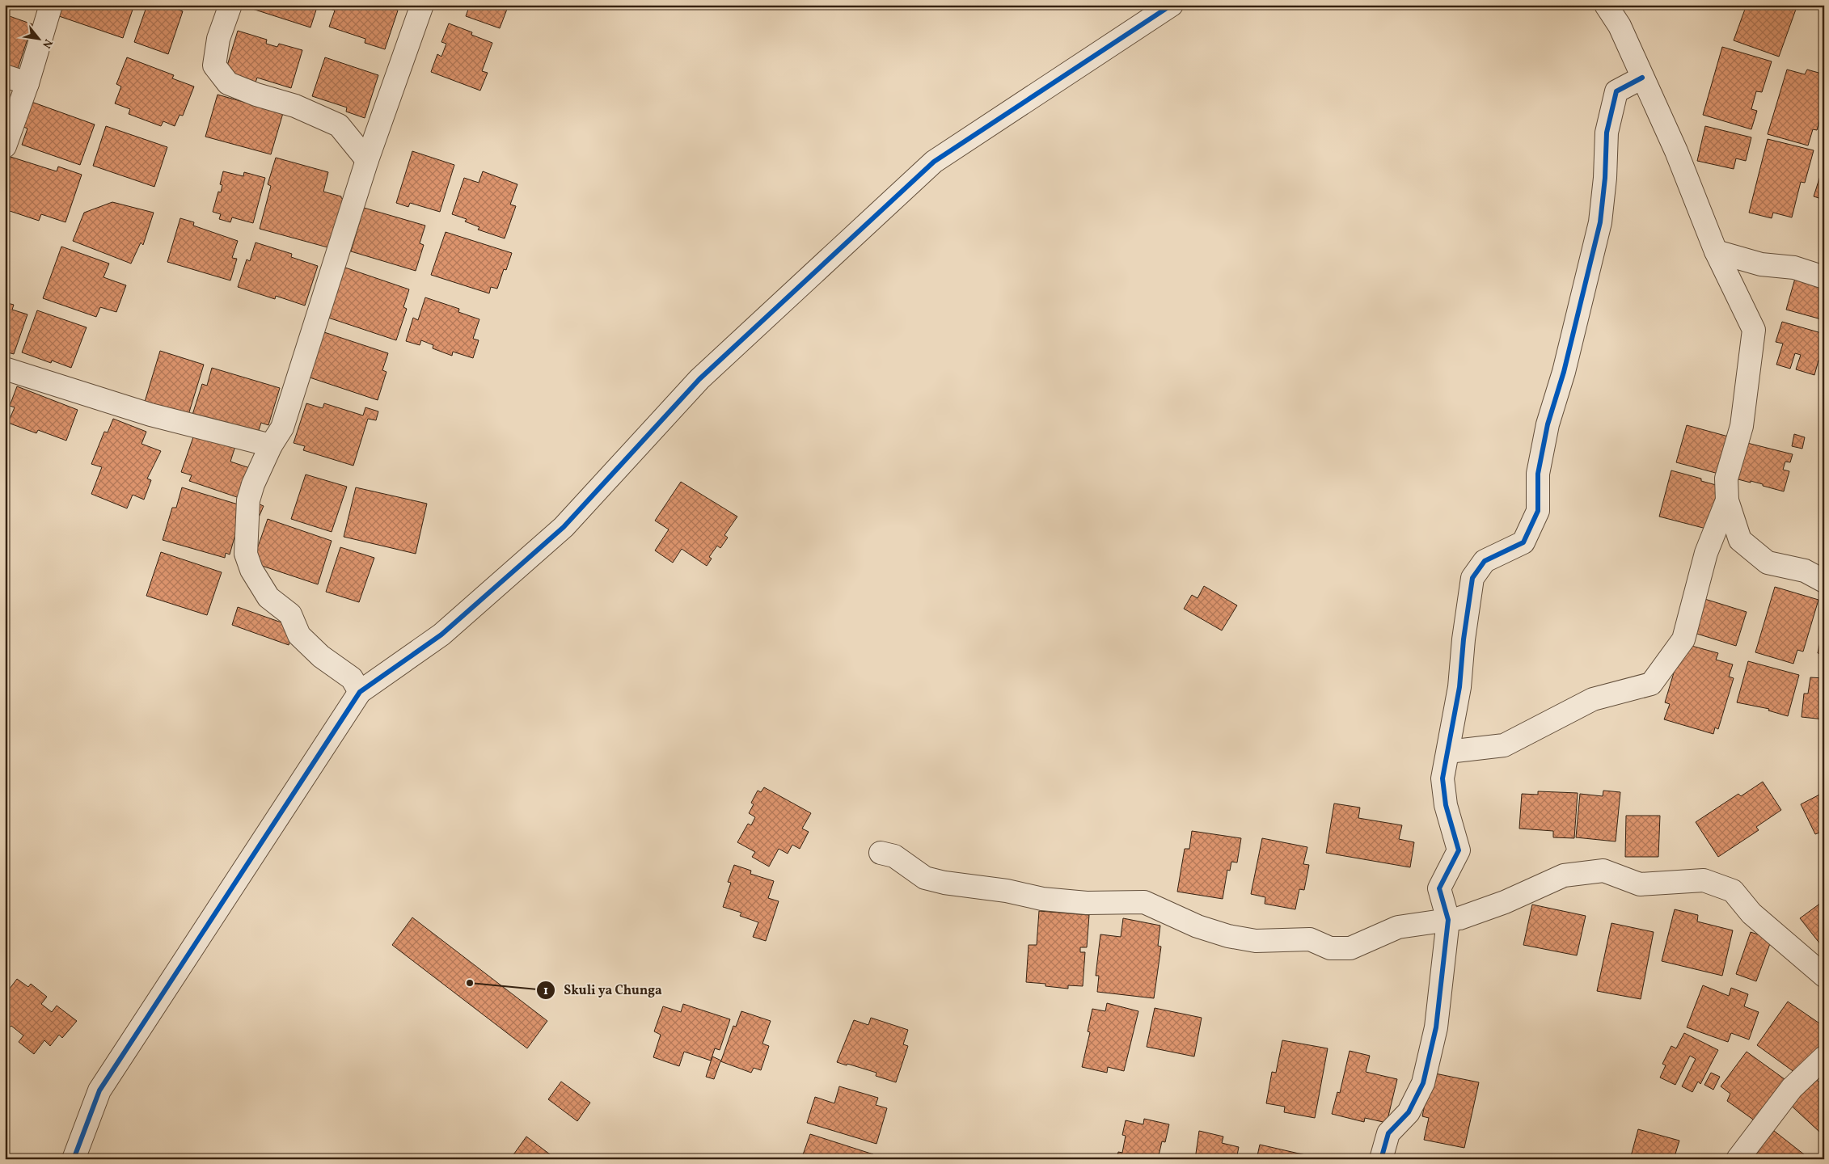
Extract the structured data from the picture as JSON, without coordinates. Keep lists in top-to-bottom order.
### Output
{
  "places": ["Skuli ya Chunga"],
  "north": "bottom right"
}
